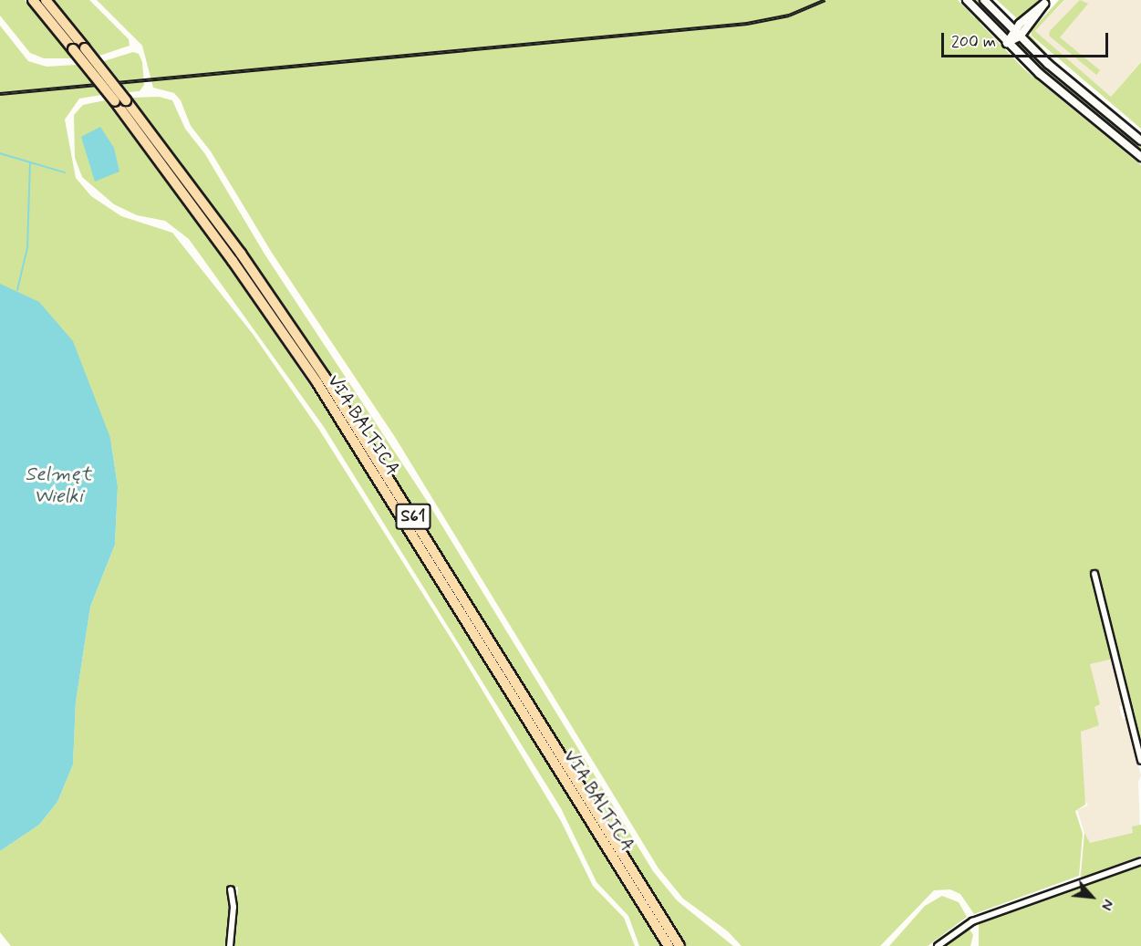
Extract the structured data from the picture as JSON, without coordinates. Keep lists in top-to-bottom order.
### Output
{
  "streets": {
    "highway": ["VIA BALTICA", "S61"]
  },
  "water": ["Selmęt Wielki"],
  "scale_bar": "200 m",
  "north": "bottom right"
}
